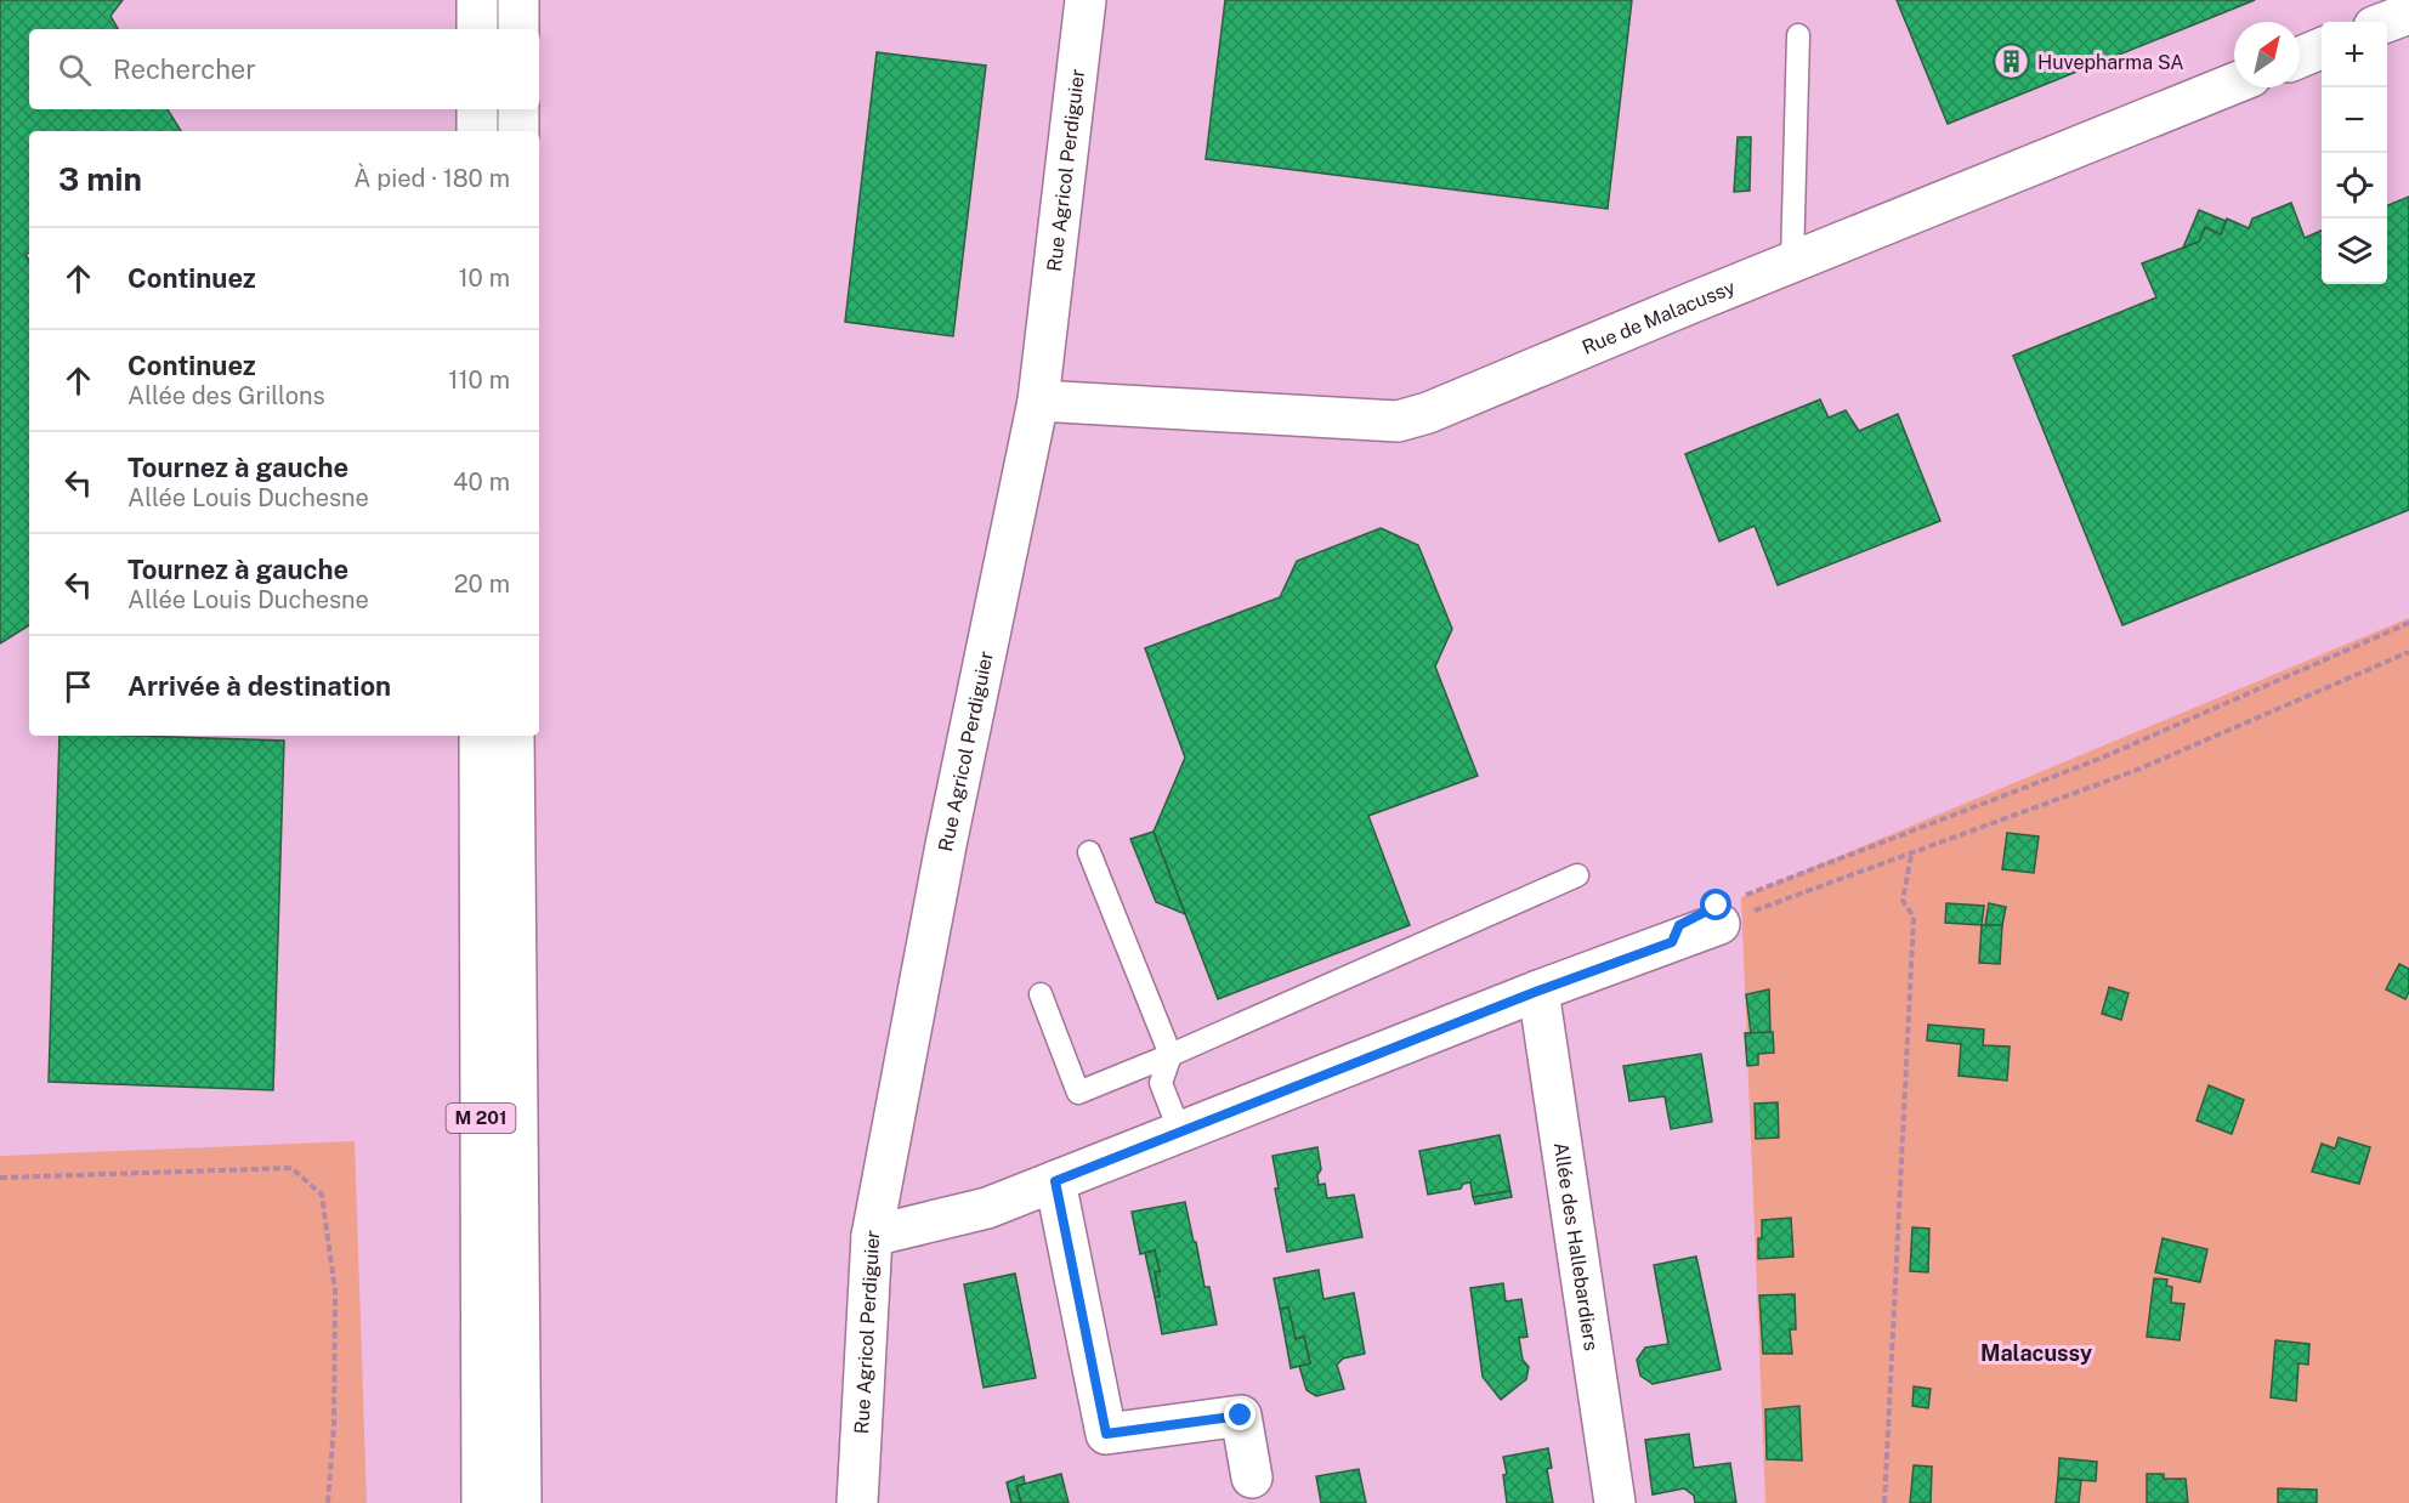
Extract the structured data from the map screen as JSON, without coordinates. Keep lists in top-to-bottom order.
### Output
{
  "streets": {
    "main road": [
      "Rue Agricol Perdiguier",
      "Rue de Malacussy",
      "M 201",
      "Allée des Hallebardiers"
    ]
  },
  "crossings": [
    ["Rue Agricol Perdiguier", "Rue de Malacussy"]
  ],
  "districts": ["Malacussy"],
  "places": {
    "building": ["Huvepharma SA"]
  },
  "north": "top right",
  "page": {
    "map_buttons": ["+", "−"],
    "search": "Rechercher",
    "heading": ["3 min", "À pied · 180 m"],
    "list": [
      ["Continuez", "10 m"],
      ["Continuez", "Allée des Grillons", "110 m"],
      ["Tournez à gauche", "Allée Louis Duchesne", "40 m"],
      ["Tournez à gauche", "Allée Louis Duchesne", "20 m"],
      "Arrivée à destination"
    ]
  }
}
